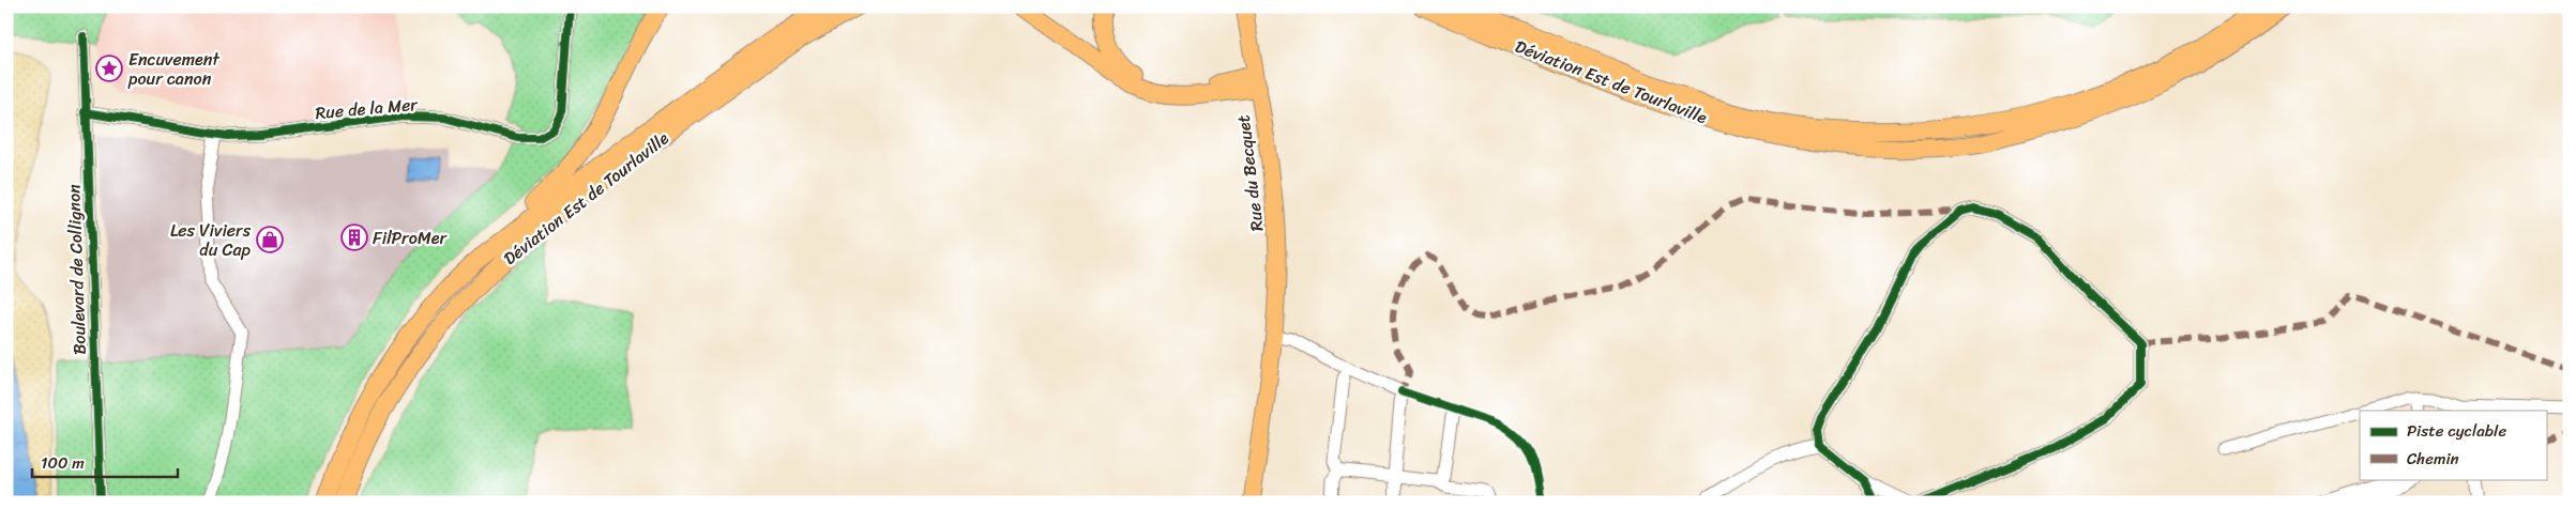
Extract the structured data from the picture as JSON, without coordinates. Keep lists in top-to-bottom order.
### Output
{
  "streets": {
    "highway": ["Déviation Est de Tourlaville"],
    "main road": ["Rue du Becquet"],
    "street": ["Rue de la Mer", "Boulevard de Collignon"]
  },
  "crossings": [
    ["Rue de la Mer", "Boulevard de Collignon"]
  ],
  "places": {
    "place": ["Encuvement pour canon"],
    "building": ["FilProMer"],
    "shop": ["Les Viviers du Cap"]
  },
  "legend": ["Piste cyclable", "Chemin"],
  "scale_bar": "100 m"
}
